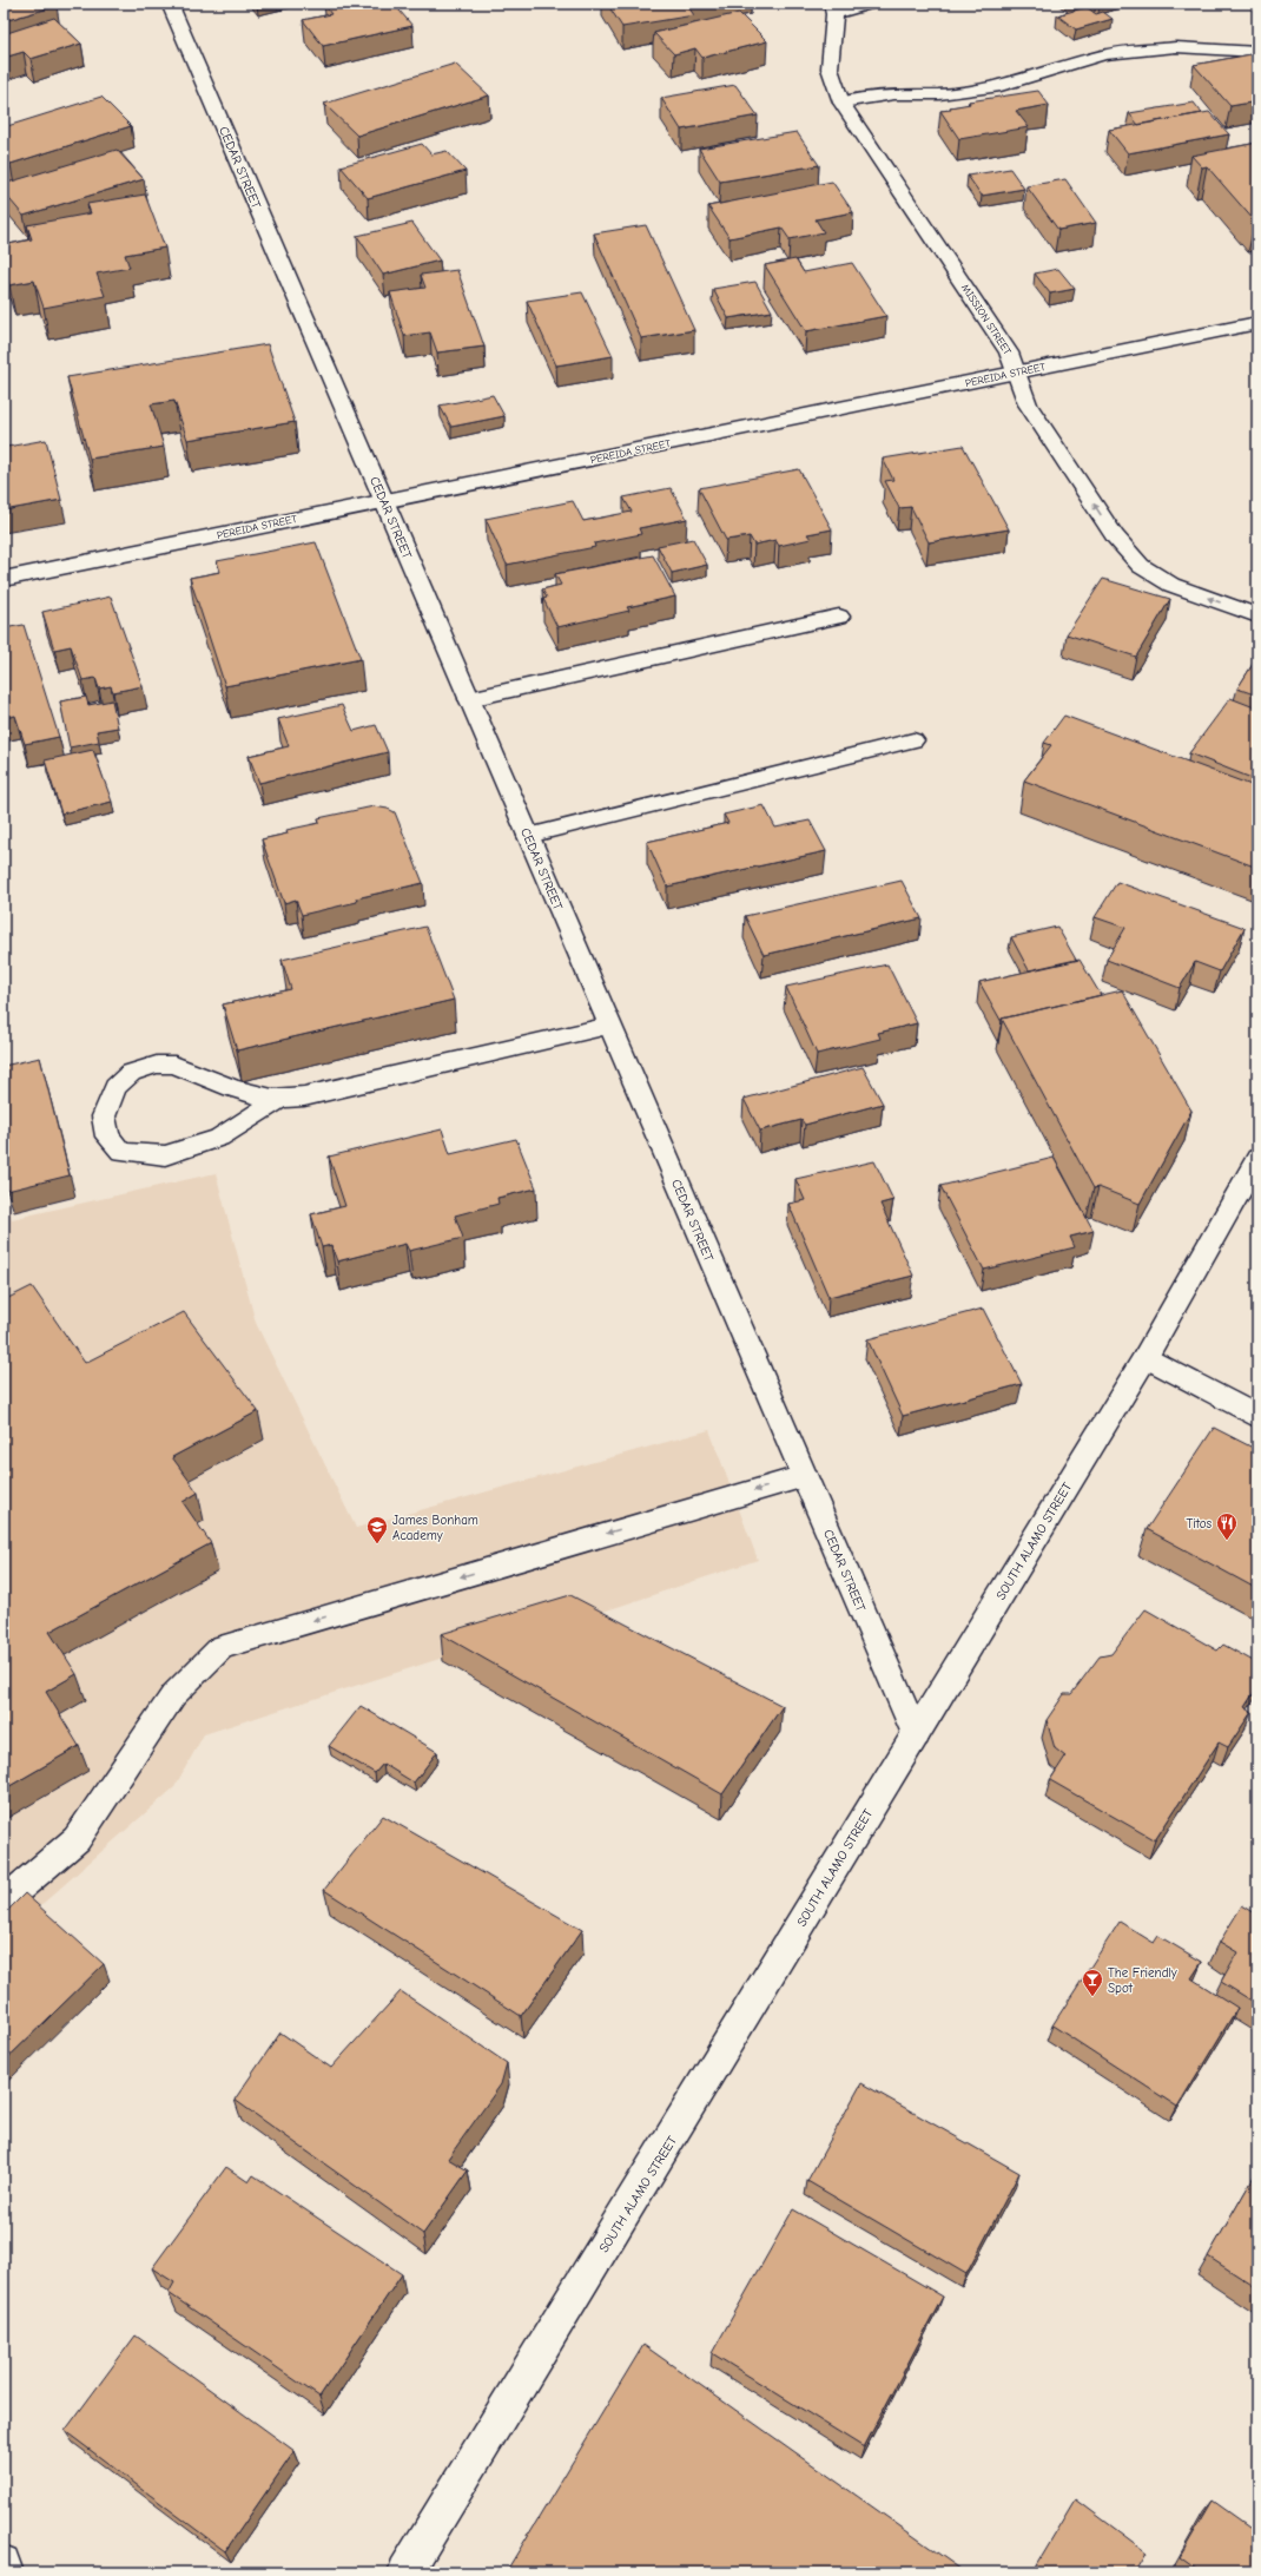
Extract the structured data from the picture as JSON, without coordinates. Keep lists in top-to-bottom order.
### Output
{
  "streets": {
    "street": [
      "CEDAR STREET",
      "MISSION STREET",
      "PEREIDA STREET",
      "SOUTH ALAMO STREET"
    ]
  },
  "crossings": [
    ["CEDAR STREET", "PEREIDA STREET"],
    ["CEDAR STREET", "SOUTH ALAMO STREET"],
    ["MISSION STREET", "PEREIDA STREET"]
  ],
  "one_way": ["MISSION STREET"],
  "places": {
    "restaurant": ["Titos"],
    "school or university": ["James Bonham Academy"],
    "bar": ["The Friendly Spot"]
  }
}
